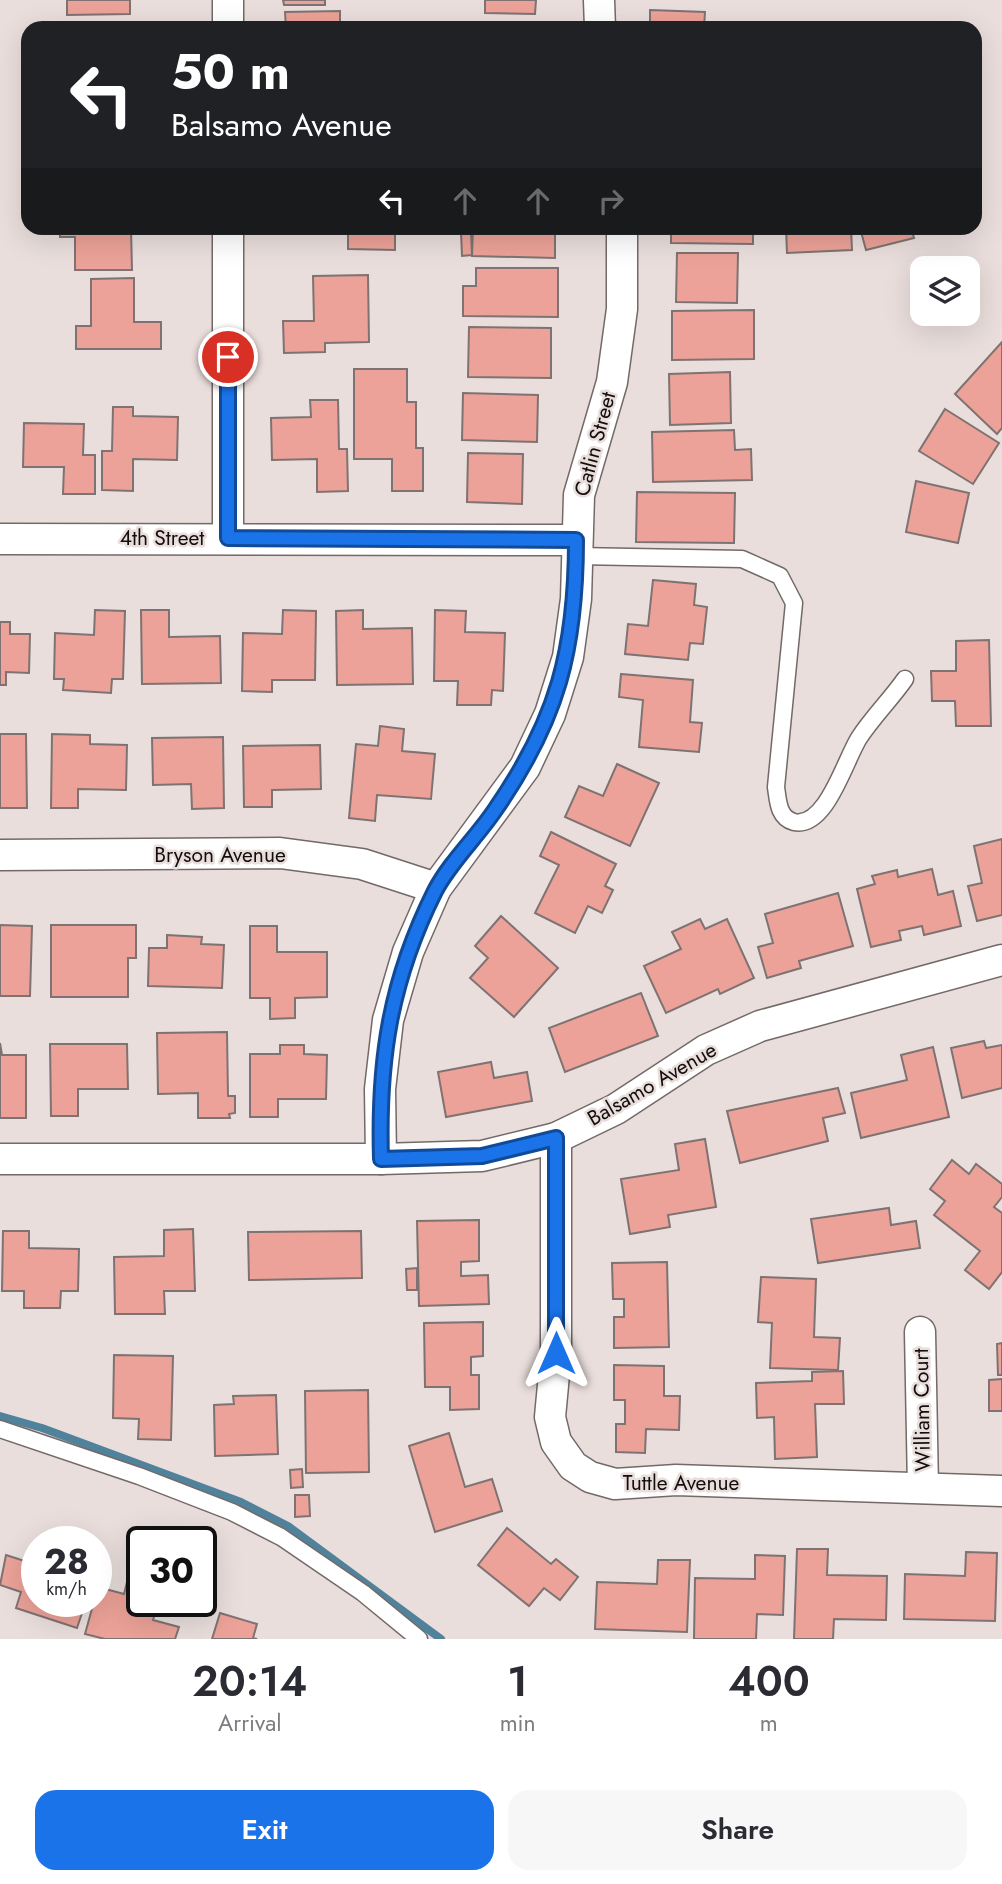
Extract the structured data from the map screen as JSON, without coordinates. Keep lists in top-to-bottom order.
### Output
{
  "streets": {
    "street": [
      "Catlin Street",
      "4th Street",
      "Bryson Avenue",
      "Balsamo Avenue",
      "William Court",
      "Tuttle Avenue"
    ]
  },
  "crossings": [
    ["Catlin Street", "4th Street"],
    ["Catlin Street", "Bryson Avenue"],
    ["Catlin Street", "Balsamo Avenue"],
    ["Balsamo Avenue", "Tuttle Avenue"],
    ["William Court", "Tuttle Avenue"]
  ],
  "page": {
    "turn": ["50 m", "Balsamo Avenue"],
    "speed": "28 km/h",
    "limit": "30",
    "eta": [
      "20:14",
      "Arrival",
      "1",
      "min",
      "400",
      "m"
    ],
    "buttons": ["Exit", "Share"]
  }
}
